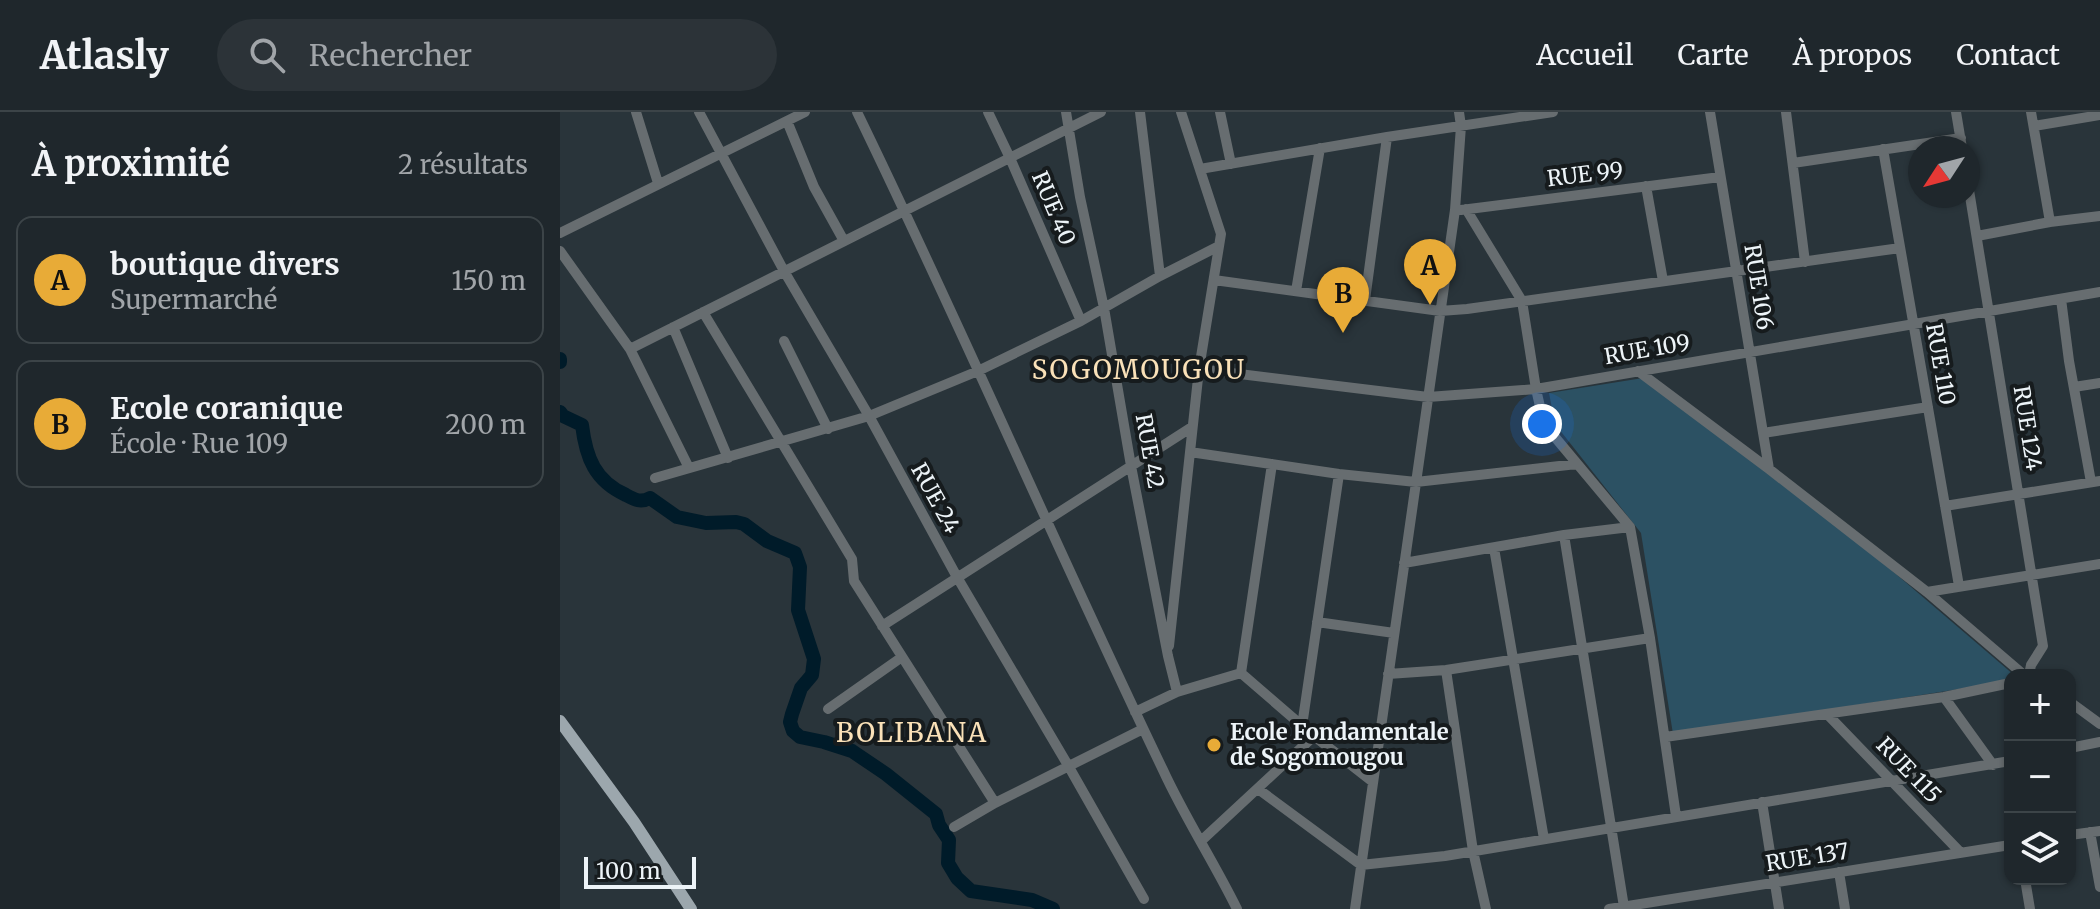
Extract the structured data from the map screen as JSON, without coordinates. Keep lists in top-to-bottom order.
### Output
{
  "streets": {
    "street": [
      "RUE 99",
      "RUE 40",
      "RUE 106",
      "RUE 109",
      "RUE 110",
      "RUE 124",
      "RUE 42",
      "RUE 24",
      "RUE 115",
      "RUE 137"
    ]
  },
  "crossings": [
    ["RUE 99", "RUE 106"],
    ["RUE 106", "RUE 109"],
    ["RUE 109", "RUE 110"],
    ["RUE 109", "RUE 124"],
    ["RUE 109", "RUE 42"],
    ["RUE 115", "RUE 137"]
  ],
  "districts": ["SOGOMOUGOU", "BOLIBANA"],
  "places": ["Ecole Fondamentale de Sogomougou"],
  "scale_bar": "100 m",
  "north": "bottom left",
  "page": {
    "header": "Atlasly",
    "search": "Rechercher",
    "nav": [
      "Accueil",
      "Carte",
      "À propos",
      "Contact"
    ],
    "heading": ["À proximité", "2 résultats"],
    "list": [
      {
        "mark": "A",
        "name": "boutique divers",
        "note": "Supermarché",
        "value": "150 m"
      },
      {
        "mark": "B",
        "name": "Ecole coranique",
        "note": "École · Rue 109",
        "value": "200 m"
      }
    ],
    "pins": ["A", "B"],
    "map_buttons": ["+", "−"],
    "scale": "100 m"
  }
}
